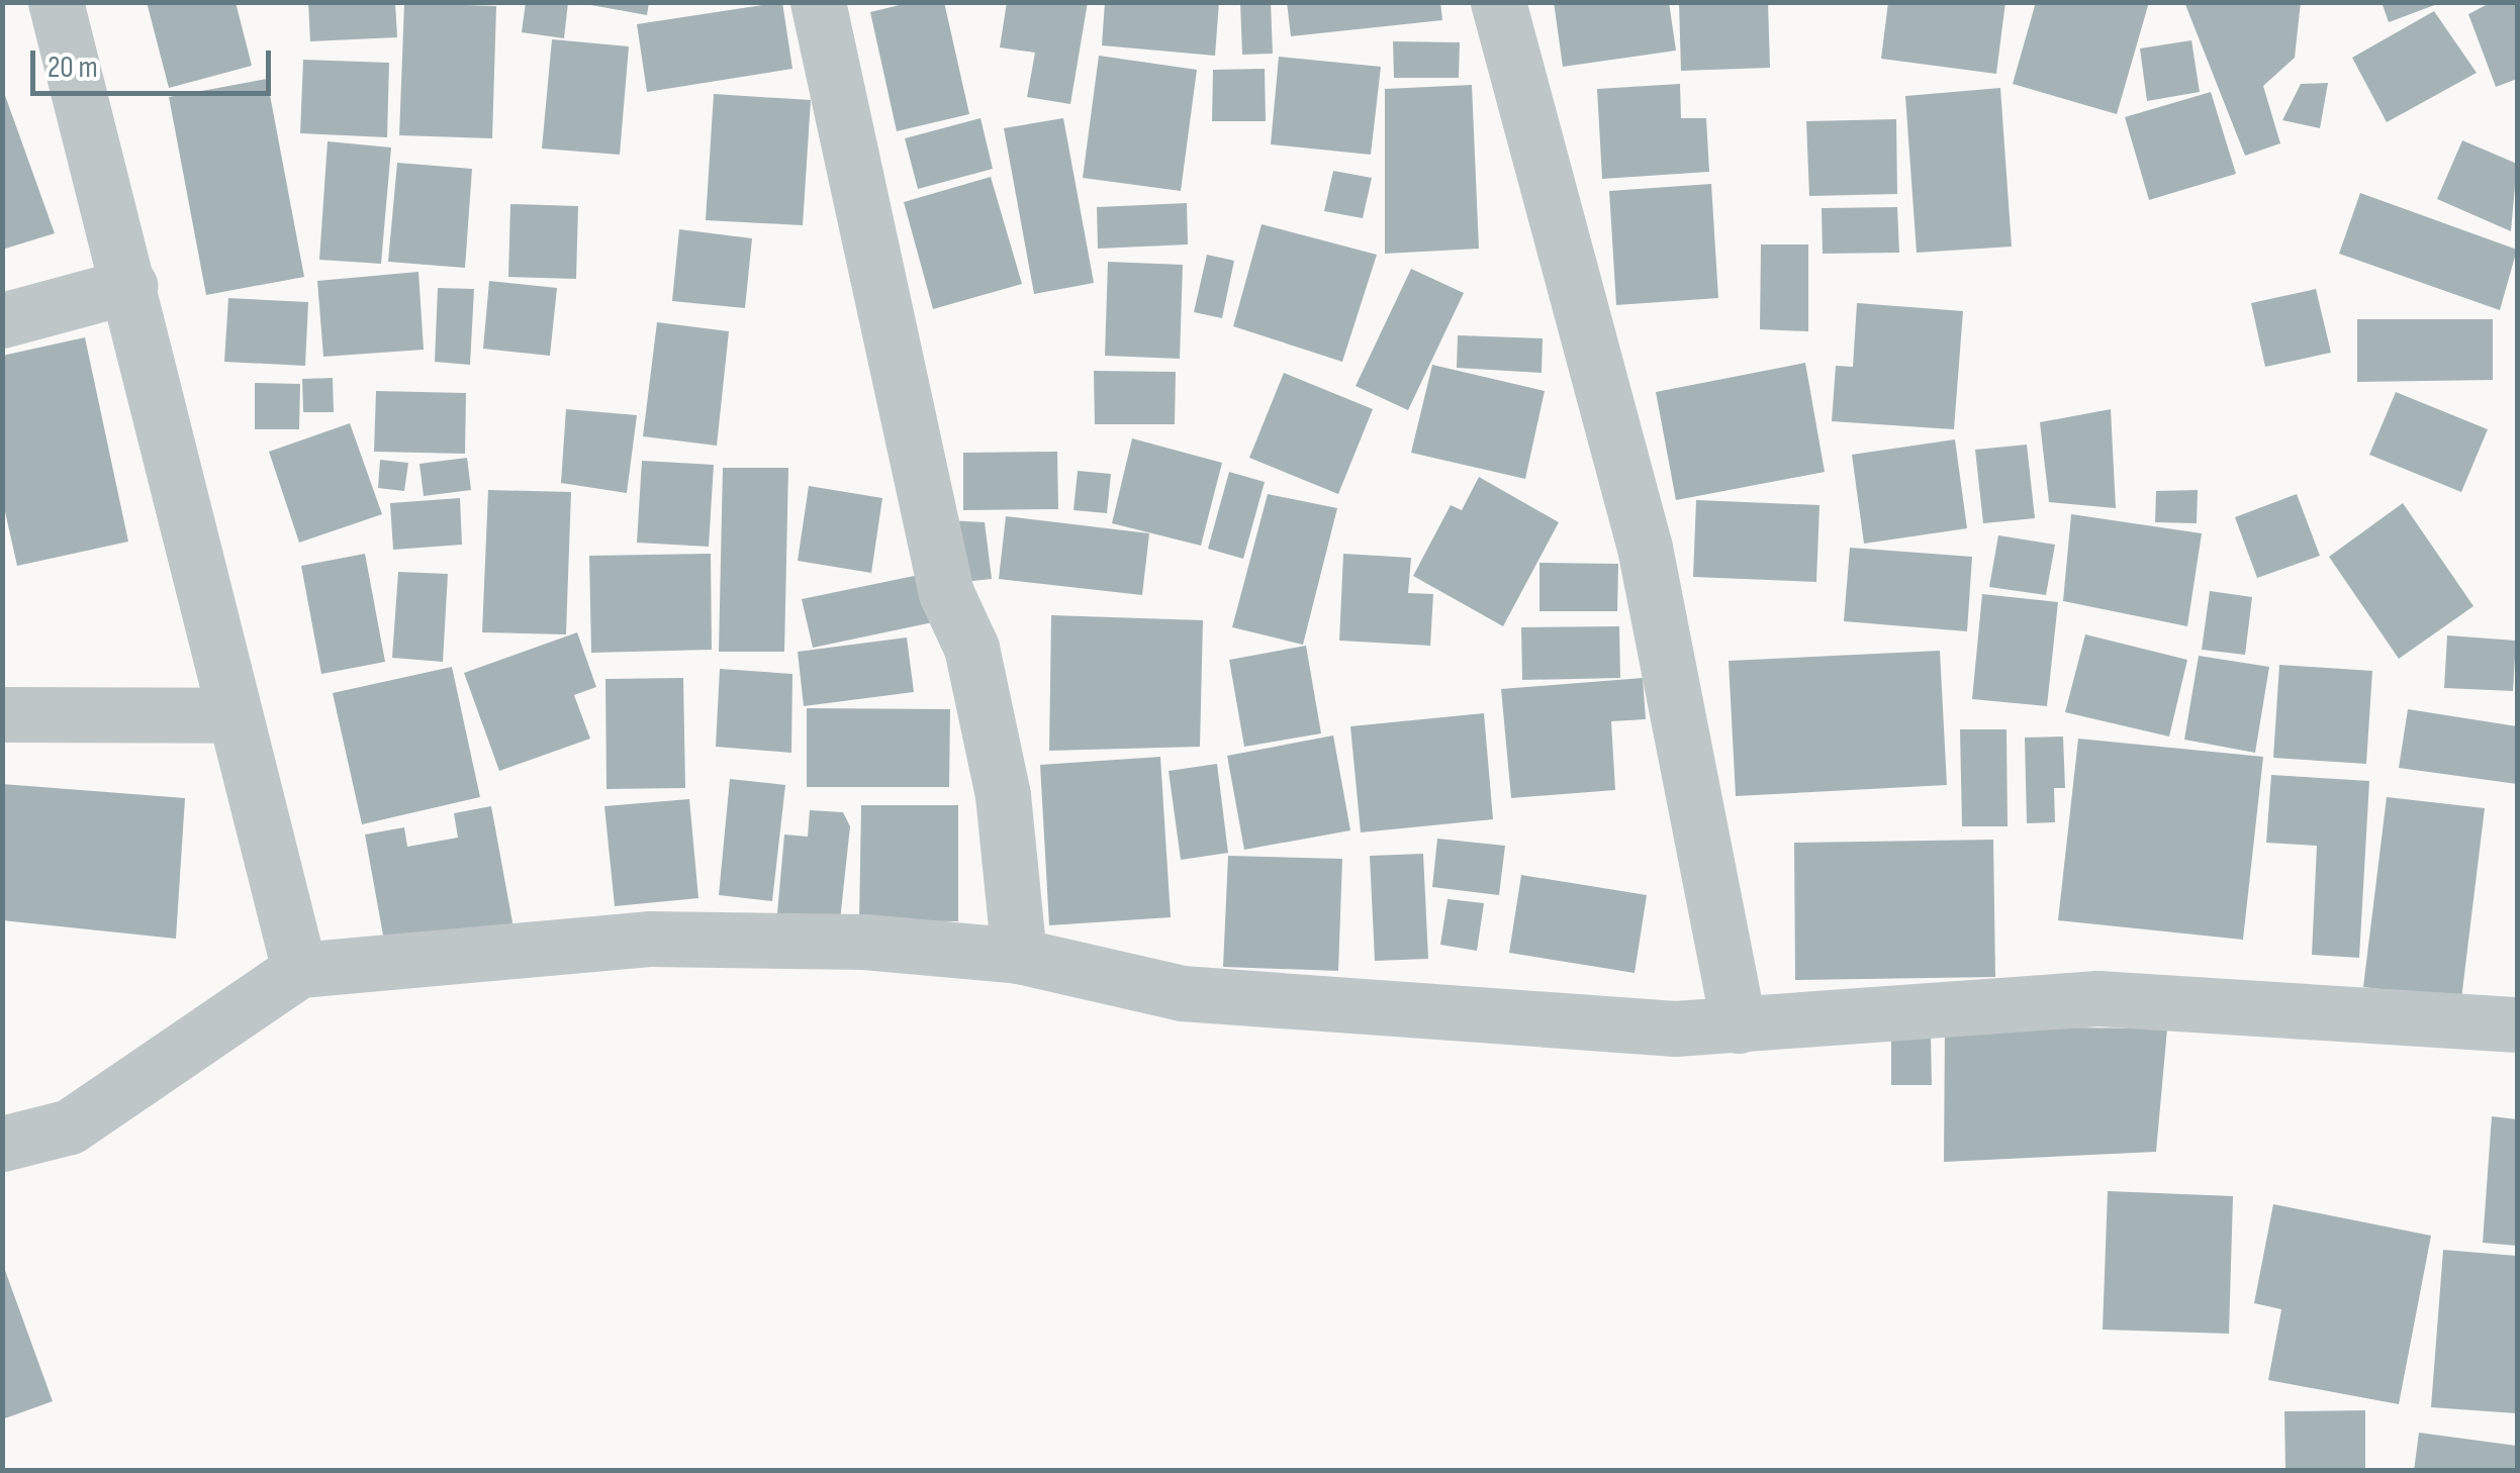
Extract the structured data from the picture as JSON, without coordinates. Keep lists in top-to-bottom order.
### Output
{
  "scale_bar": "20 m"
}
